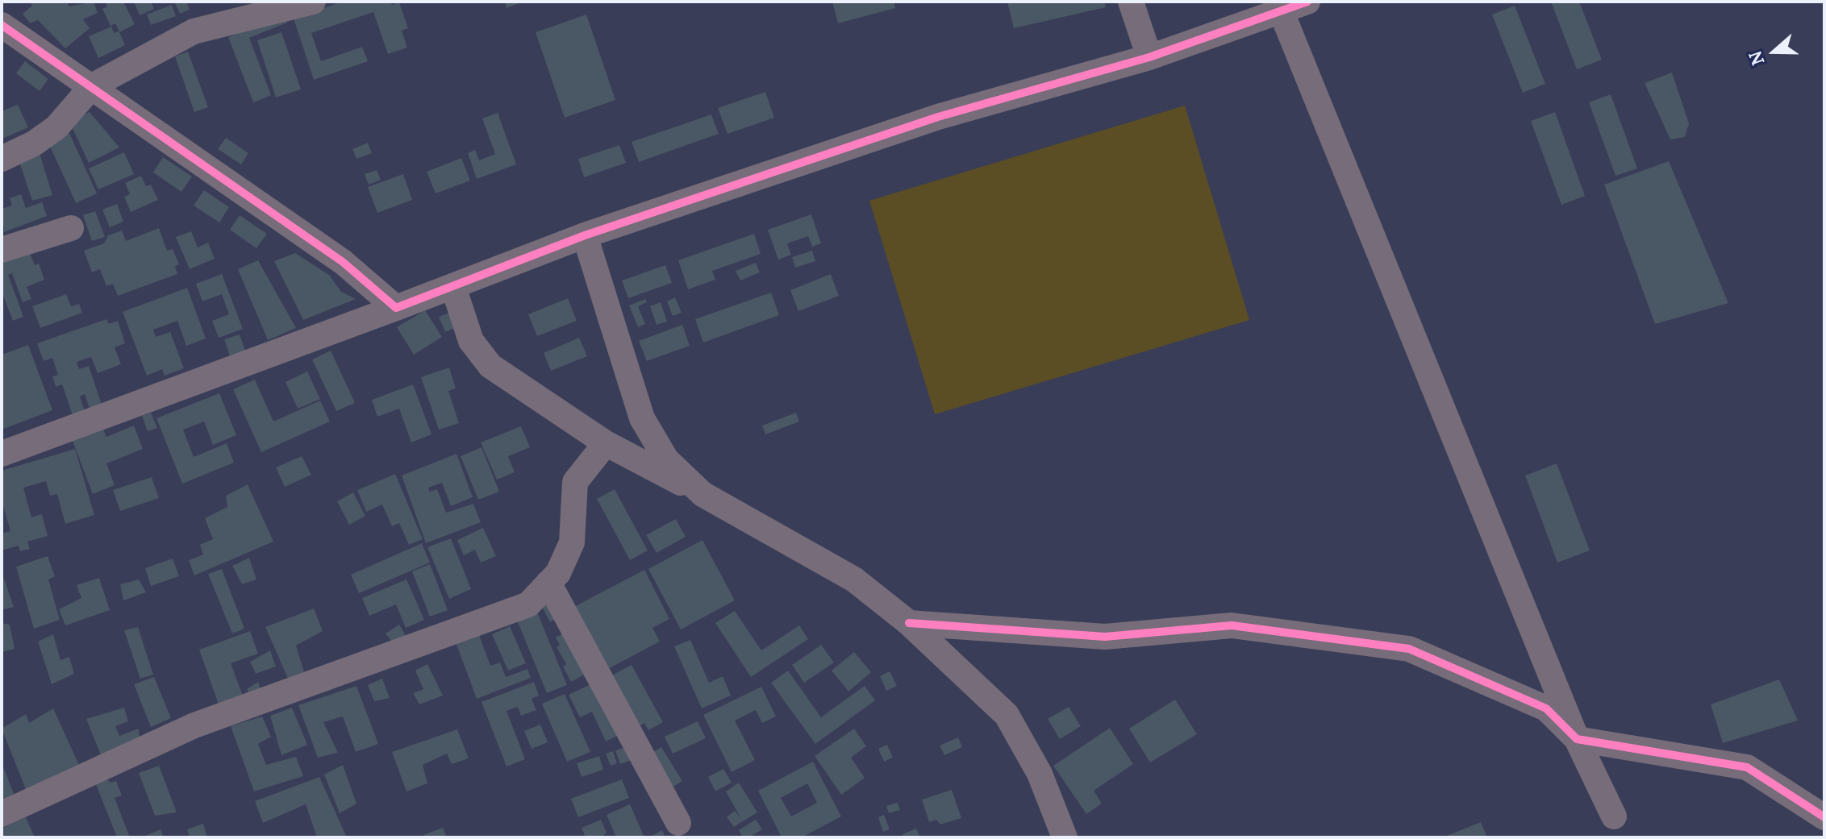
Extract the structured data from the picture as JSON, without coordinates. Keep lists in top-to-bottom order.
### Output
{
  "north": "left"
}
